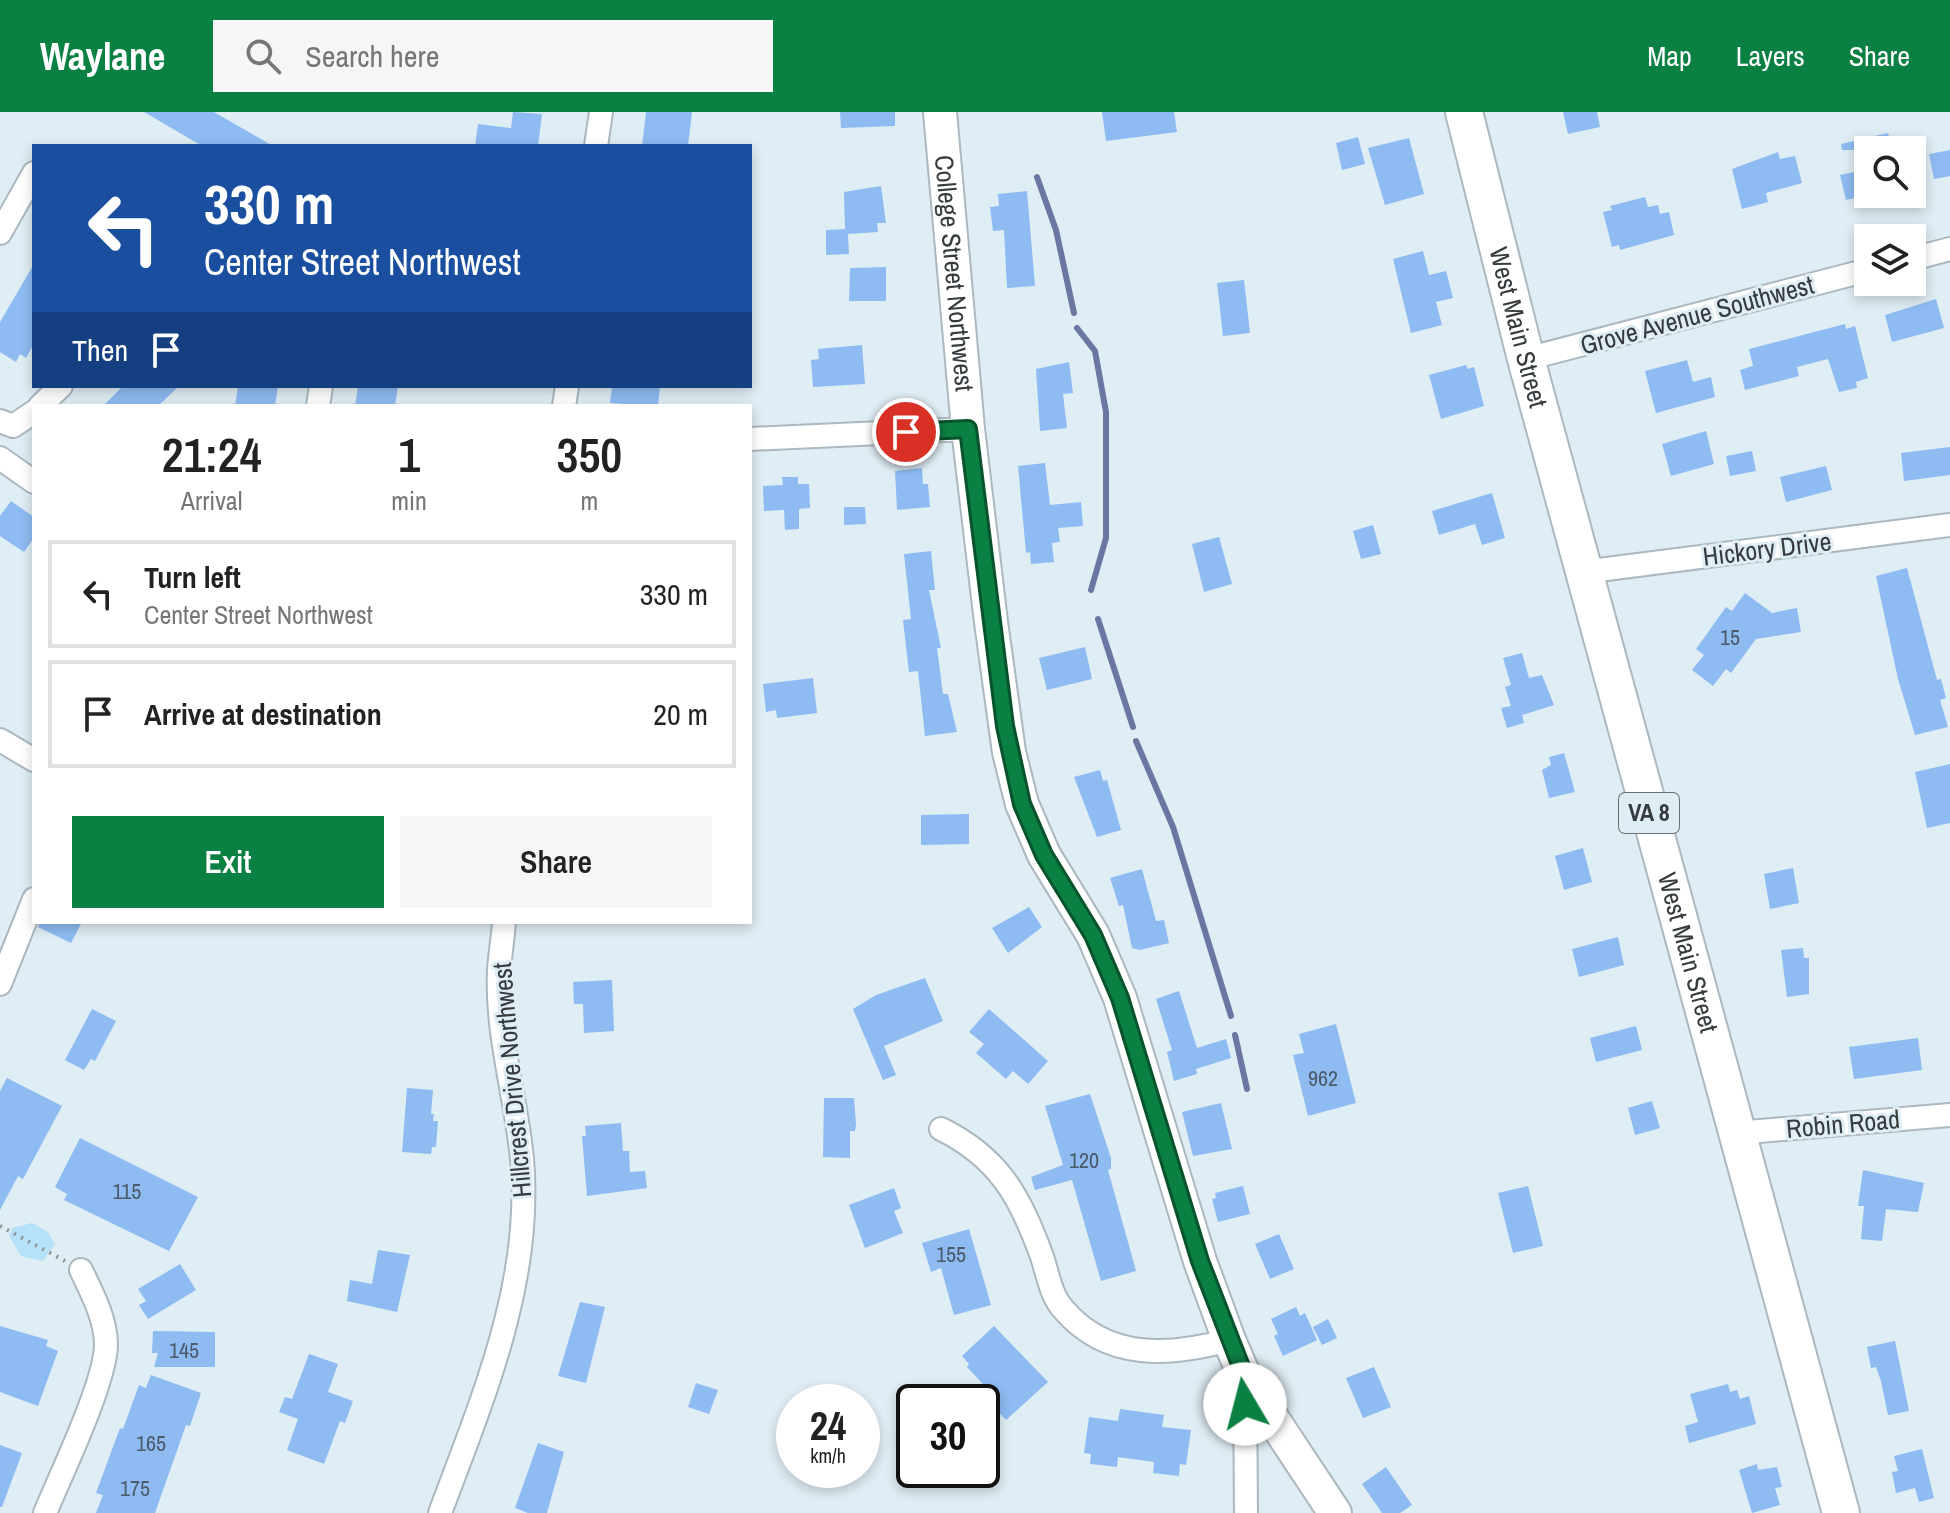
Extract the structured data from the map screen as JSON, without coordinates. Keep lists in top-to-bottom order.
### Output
{
  "streets": {
    "main road": ["West Main Street", "VA 8"],
    "street": [
      "College Street Northwest",
      "Grove Avenue Southwest",
      "Hickory Drive",
      "Hillcrest Drive Northwest",
      "Robin Road"
    ]
  },
  "crossings": [
    ["Grove Avenue Southwest", "West Main Street"],
    ["West Main Street", "Hickory Drive"],
    ["West Main Street", "Robin Road"]
  ],
  "house_numbers": [
    "15",
    "962",
    "120",
    "115",
    "155",
    "145",
    "165",
    "175"
  ],
  "page": {
    "header": "Waylane",
    "search": "Search here",
    "nav": ["Map", "Layers", "Share"],
    "turn": ["330 m", "Center Street Northwest"],
    "then": "Then",
    "eta": [
      "21:24",
      "Arrival",
      "1",
      "min",
      "350",
      "m"
    ],
    "list": [
      {
        "name": "Turn left",
        "note": "Center Street Northwest",
        "value": "330 m"
      },
      {
        "name": "Arrive at destination",
        "value": "20 m"
      }
    ],
    "buttons": ["Exit", "Share"],
    "speed": "24 km/h",
    "limit": "30"
  }
}
